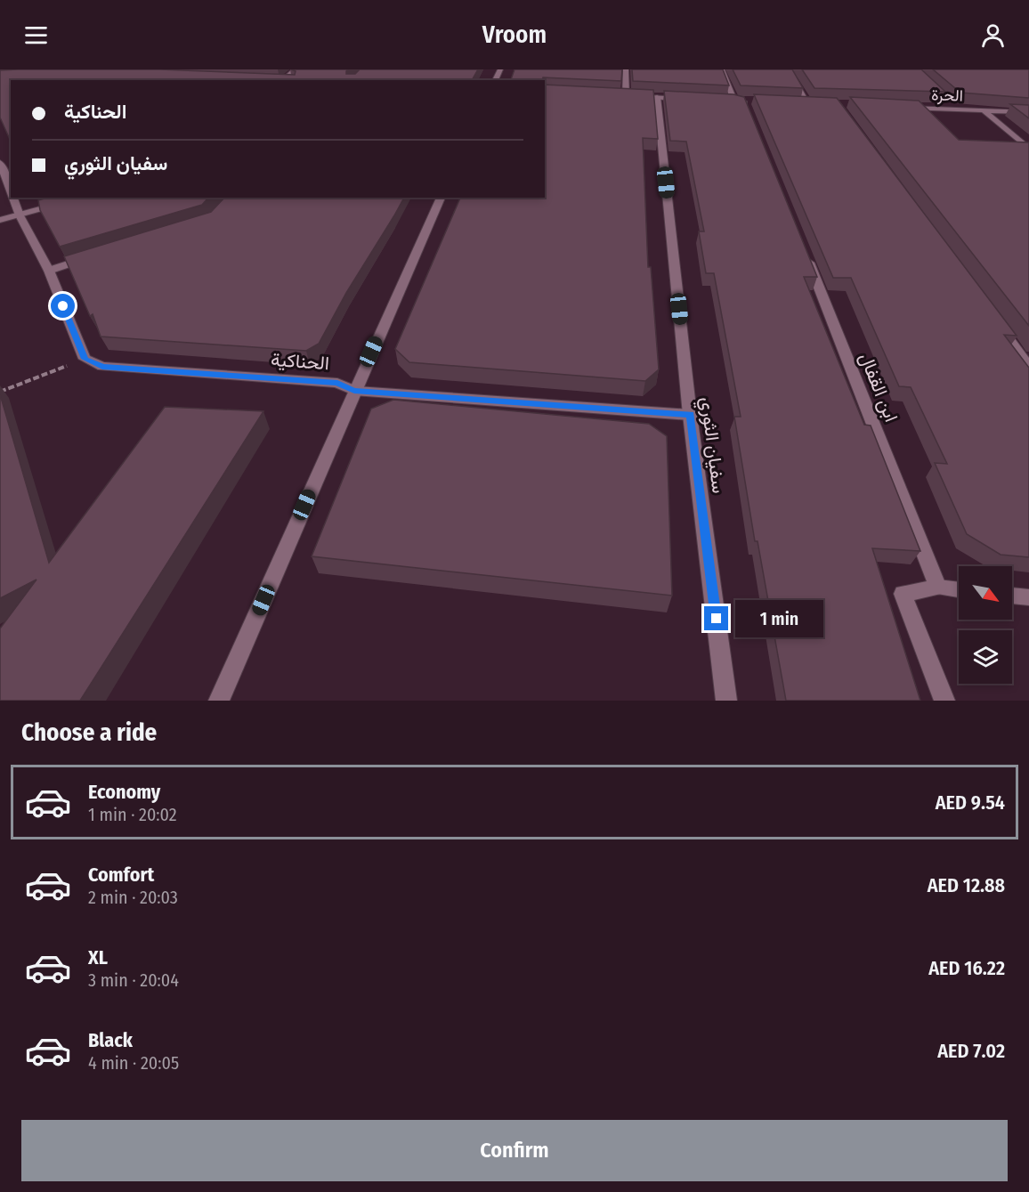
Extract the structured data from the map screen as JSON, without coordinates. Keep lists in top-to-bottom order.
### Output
{
  "streets": {
    "street": [
      "الحرة",
      "الحناكية",
      "ابن القفال",
      "سفيان الثوري"
    ]
  },
  "crossings": [
    ["الحناكية", "سفيان الثوري"]
  ],
  "north": "bottom right",
  "page": {
    "header": "Vroom",
    "banner": ["الحناكية", "سفيان الثوري"],
    "bubble": "1 min",
    "heading": "Choose a ride",
    "list": [
      {
        "name": "Economy",
        "note": "1 min · 20:02",
        "value": "AED 9.54"
      },
      {
        "name": "Comfort",
        "note": "2 min · 20:03",
        "value": "AED 12.88"
      },
      {
        "name": "XL",
        "note": "3 min · 20:04",
        "value": "AED 16.22"
      },
      {
        "name": "Black",
        "note": "4 min · 20:05",
        "value": "AED 7.02"
      }
    ],
    "buttons": "Confirm"
  }
}
